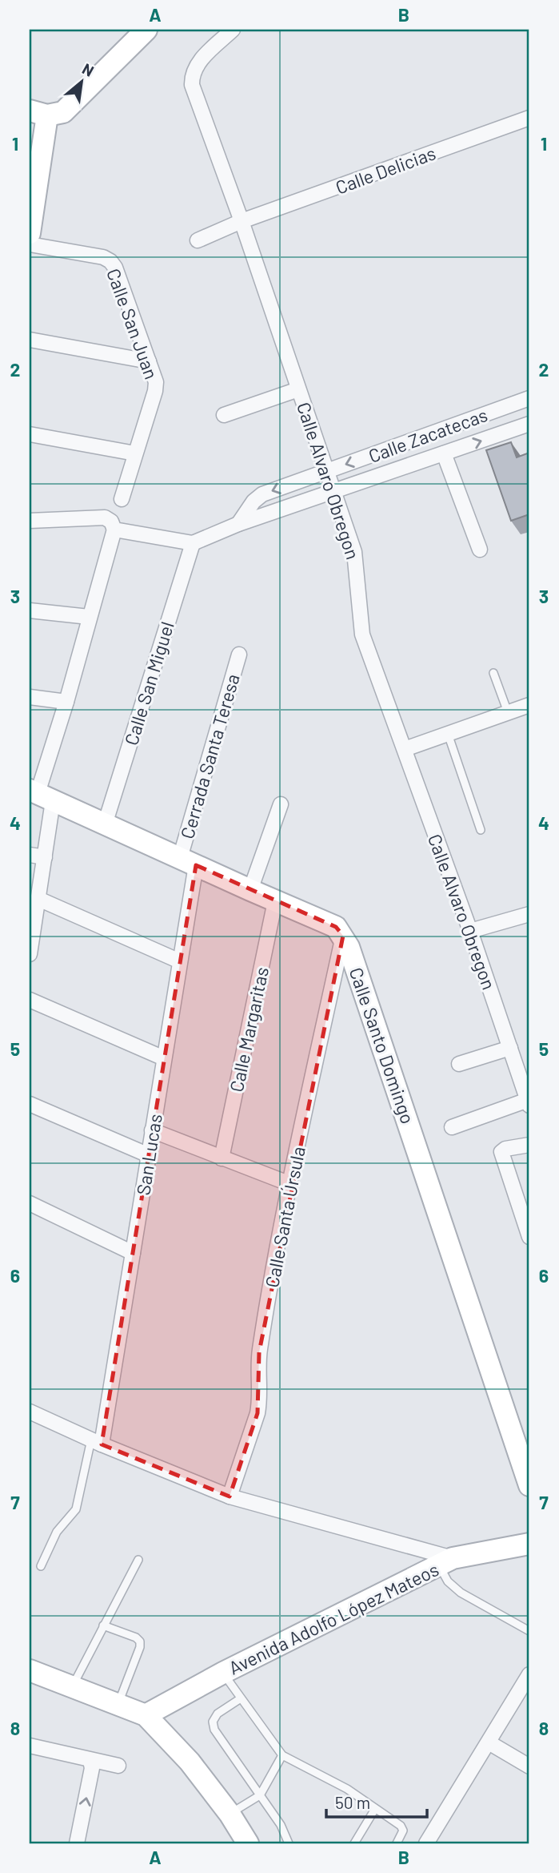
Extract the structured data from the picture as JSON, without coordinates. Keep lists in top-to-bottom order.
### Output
{
  "streets": {
    "main road": ["Calle Santo Domingo", "Avenida Adolfo López Mateos"],
    "street": [
      "Calle Delicias",
      "Calle San Juan",
      "Calle Zacatecas",
      "Calle Alvaro Obregon",
      "Calle San Miguel",
      "Cerrada Santa Teresa",
      "Calle Margaritas",
      "San Lucas",
      "Calle Santa Úrsula"
    ]
  },
  "crossings": [
    ["Calle Delicias", "Calle Alvaro Obregon"],
    ["Calle Zacatecas", "Calle Alvaro Obregon"],
    ["Calle Zacatecas", "Calle San Miguel"],
    ["Cerrada Santa Teresa", "San Lucas"],
    ["Calle Santo Domingo", "Calle Santa Úrsula"]
  ],
  "scale_bar": "50 m",
  "north": "top right",
  "grid": {
    "columns": ["A", "B"],
    "rows": [
      "1",
      "2",
      "3",
      "4",
      "5",
      "6",
      "7",
      "8"
    ]
  }
}
